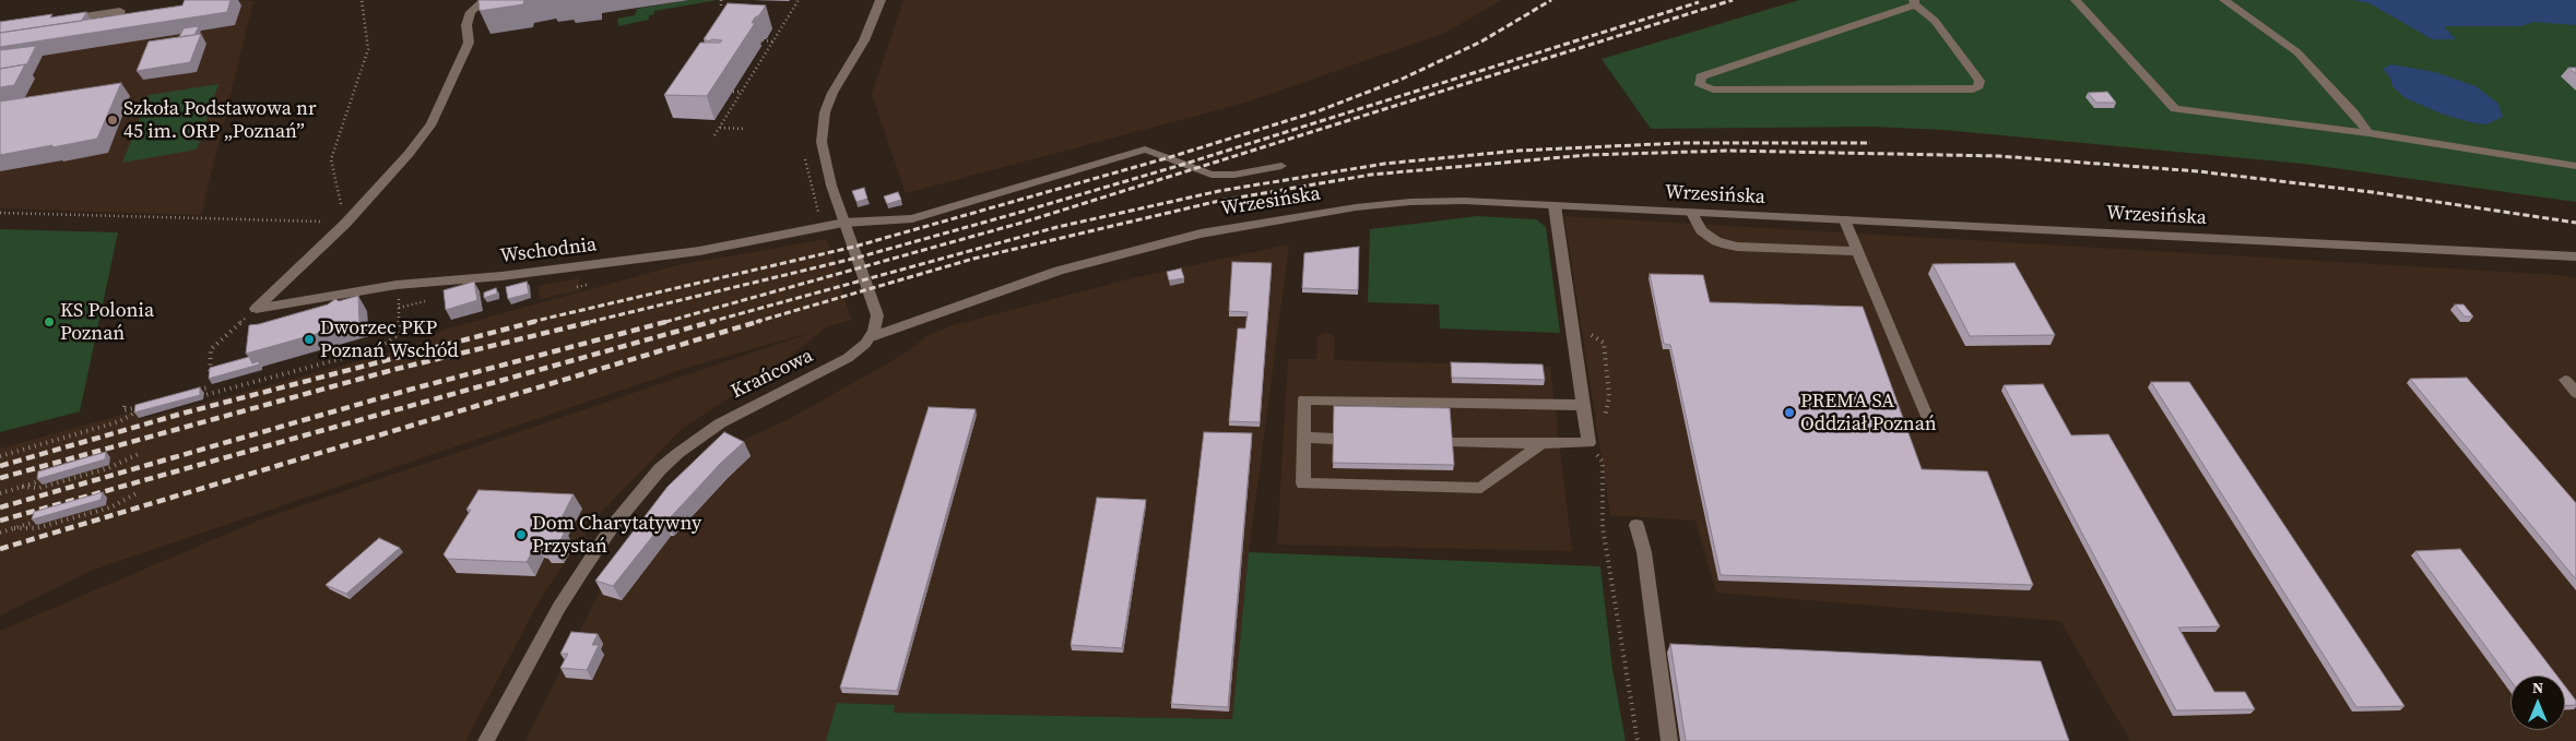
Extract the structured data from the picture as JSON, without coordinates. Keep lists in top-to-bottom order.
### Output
{
  "streets": {
    "street": ["Wrzesińska", "Wschodnia", "Krańcowa"]
  },
  "crossings": [
    ["Wrzesińska", "Krańcowa"]
  ],
  "places": [
    "Szkoła Podstawowa nr 45 im. ORP „Poznań”",
    "KS Polonia Poznań",
    "Dworzec PKP Poznań Wschód",
    "PREMA SA Oddział Poznań",
    "Dom Charytatywny Przystań"
  ],
  "north": "top"
}
